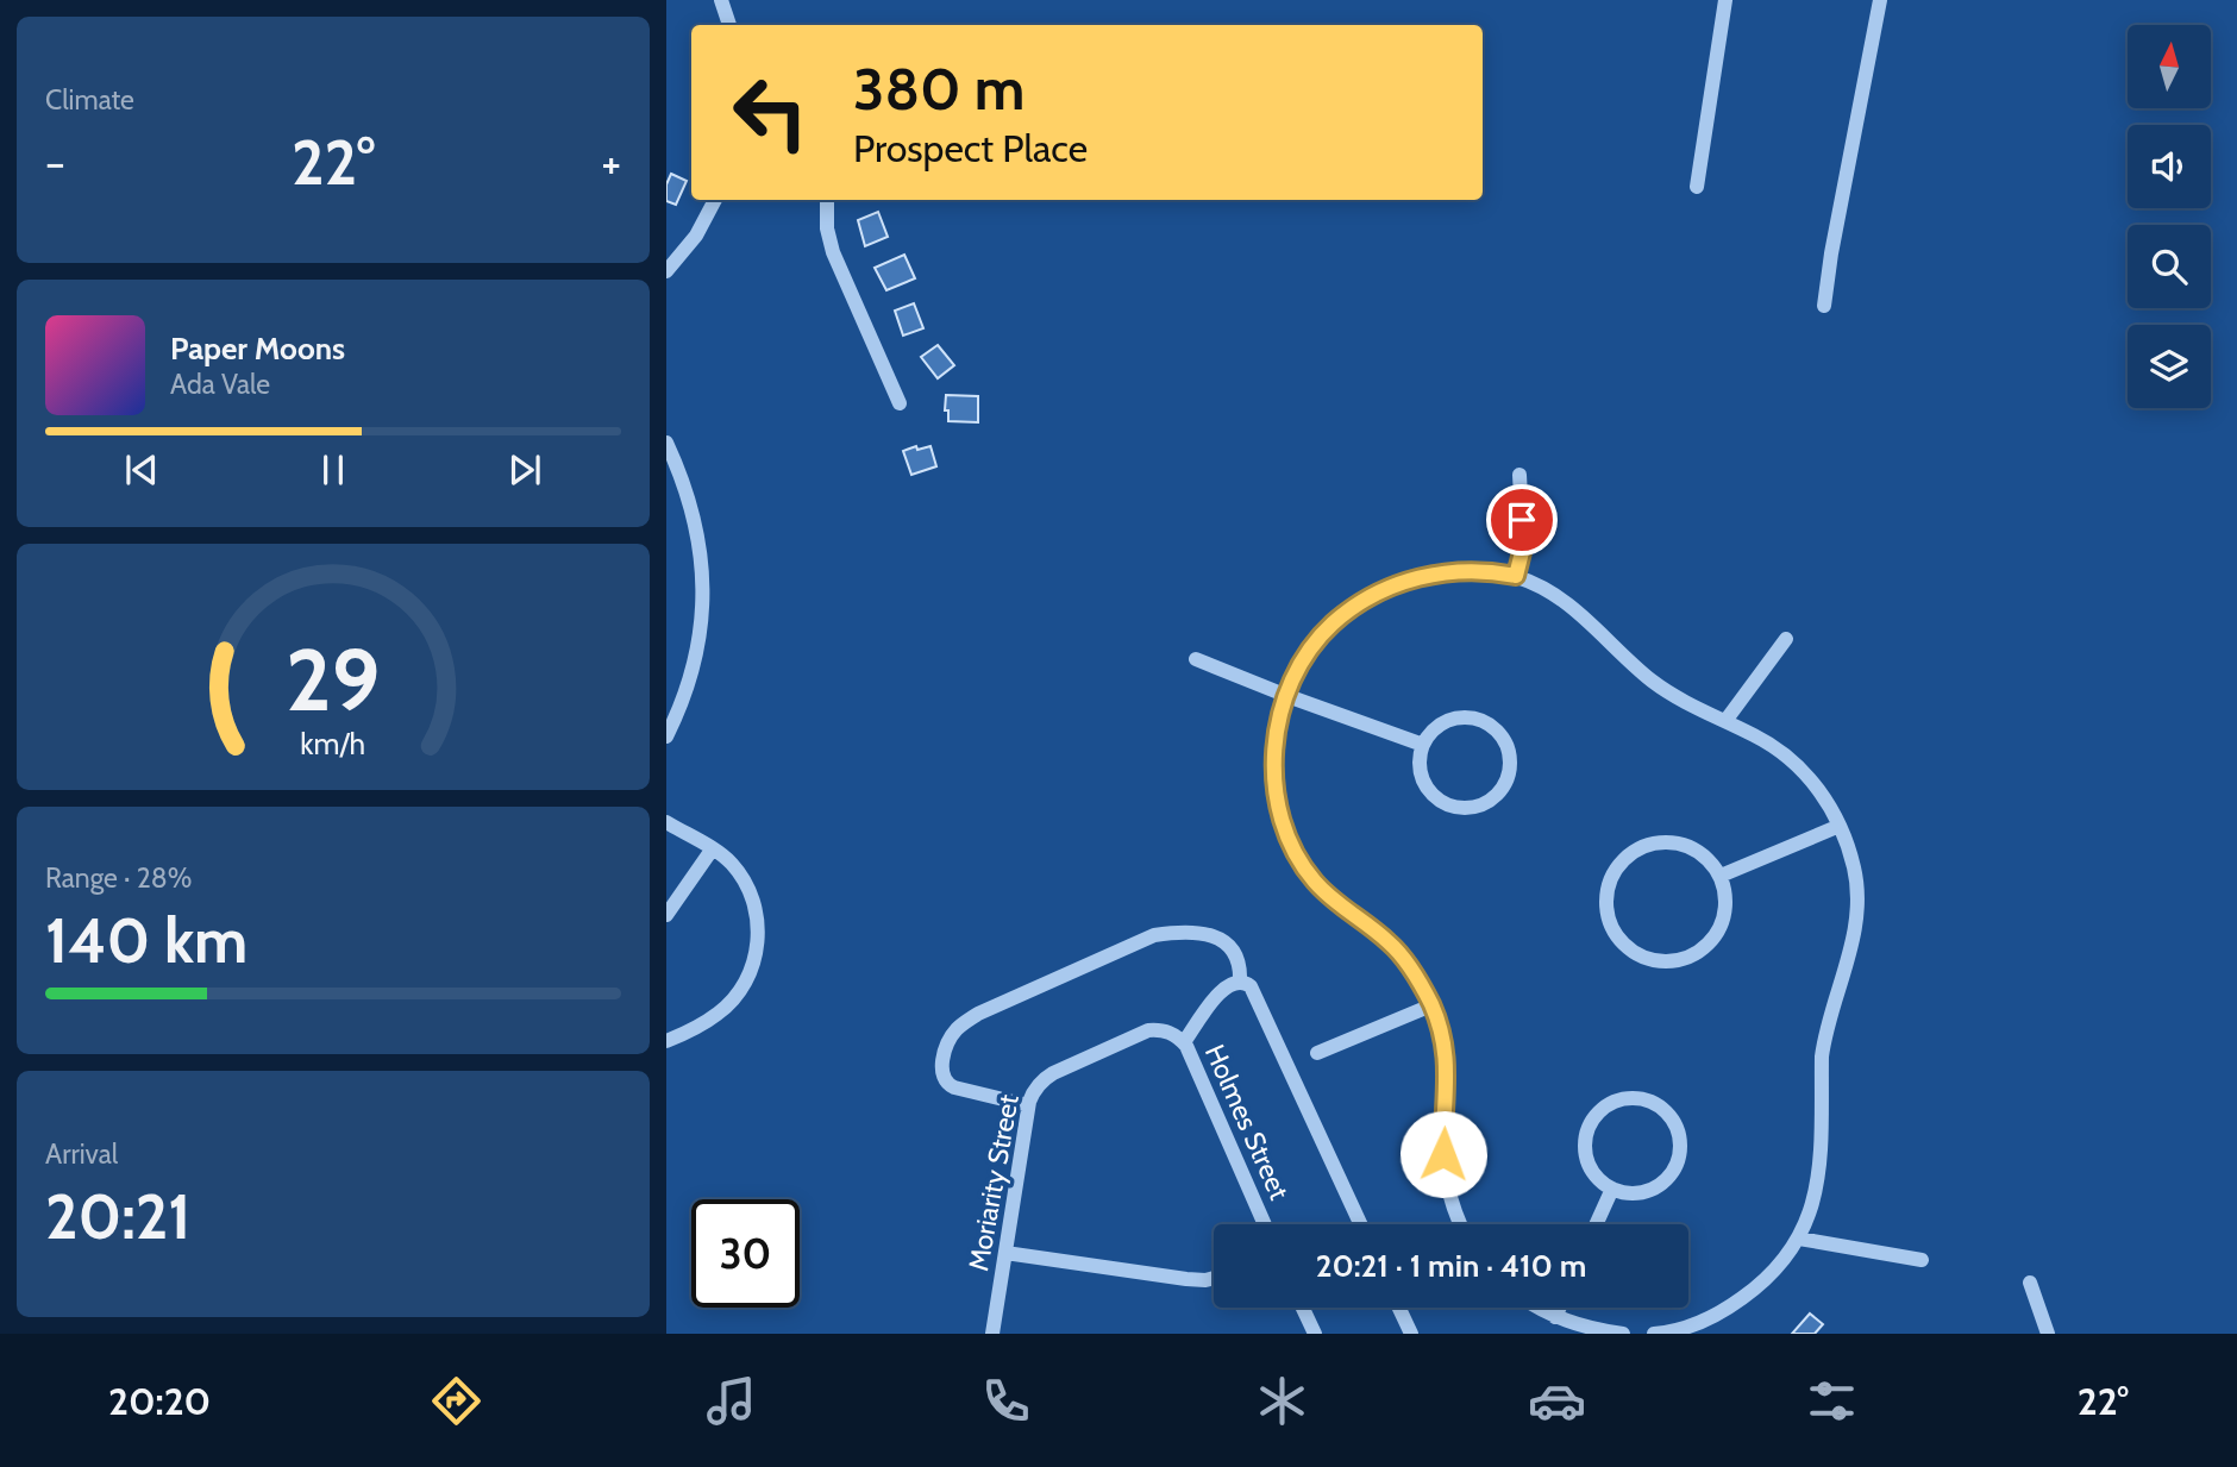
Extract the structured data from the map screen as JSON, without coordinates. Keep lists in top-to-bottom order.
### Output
{
  "streets": {
    "street": ["Holmes Street", "Moriarity Street"]
  },
  "crossings": [
    ["Holmes Street", "Moriarity Street"]
  ],
  "north": "top",
  "page": {
    "tile": [
      "Climate",
      ["Range · 28%", "140 km"],
      ["Arrival", "20:21"]
    ],
    "turn": ["380 m", "Prospect Place"],
    "heat": ["−", "22°", "+"],
    "song": ["Paper Moons", "Ada Vale"],
    "limit": "30",
    "trip": "20:21 · 1 min · 410 m",
    "tabs": ["20:20", "22°"],
    "gauge": ["29", "km/h"]
  }
}
